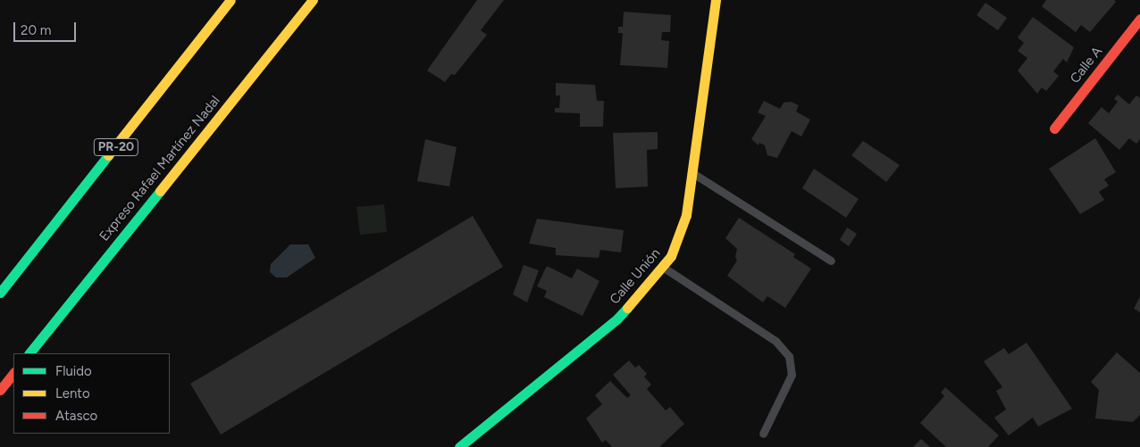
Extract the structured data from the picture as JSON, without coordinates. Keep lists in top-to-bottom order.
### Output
{
  "streets": {
    "main road": [
      "Calle A",
      "PR-20",
      "Expreso Rafael Martínez Nadal",
      "Calle Unión"
    ]
  },
  "legend": ["Fluido", "Lento", "Atasco"],
  "scale_bar": "20 m"
}
